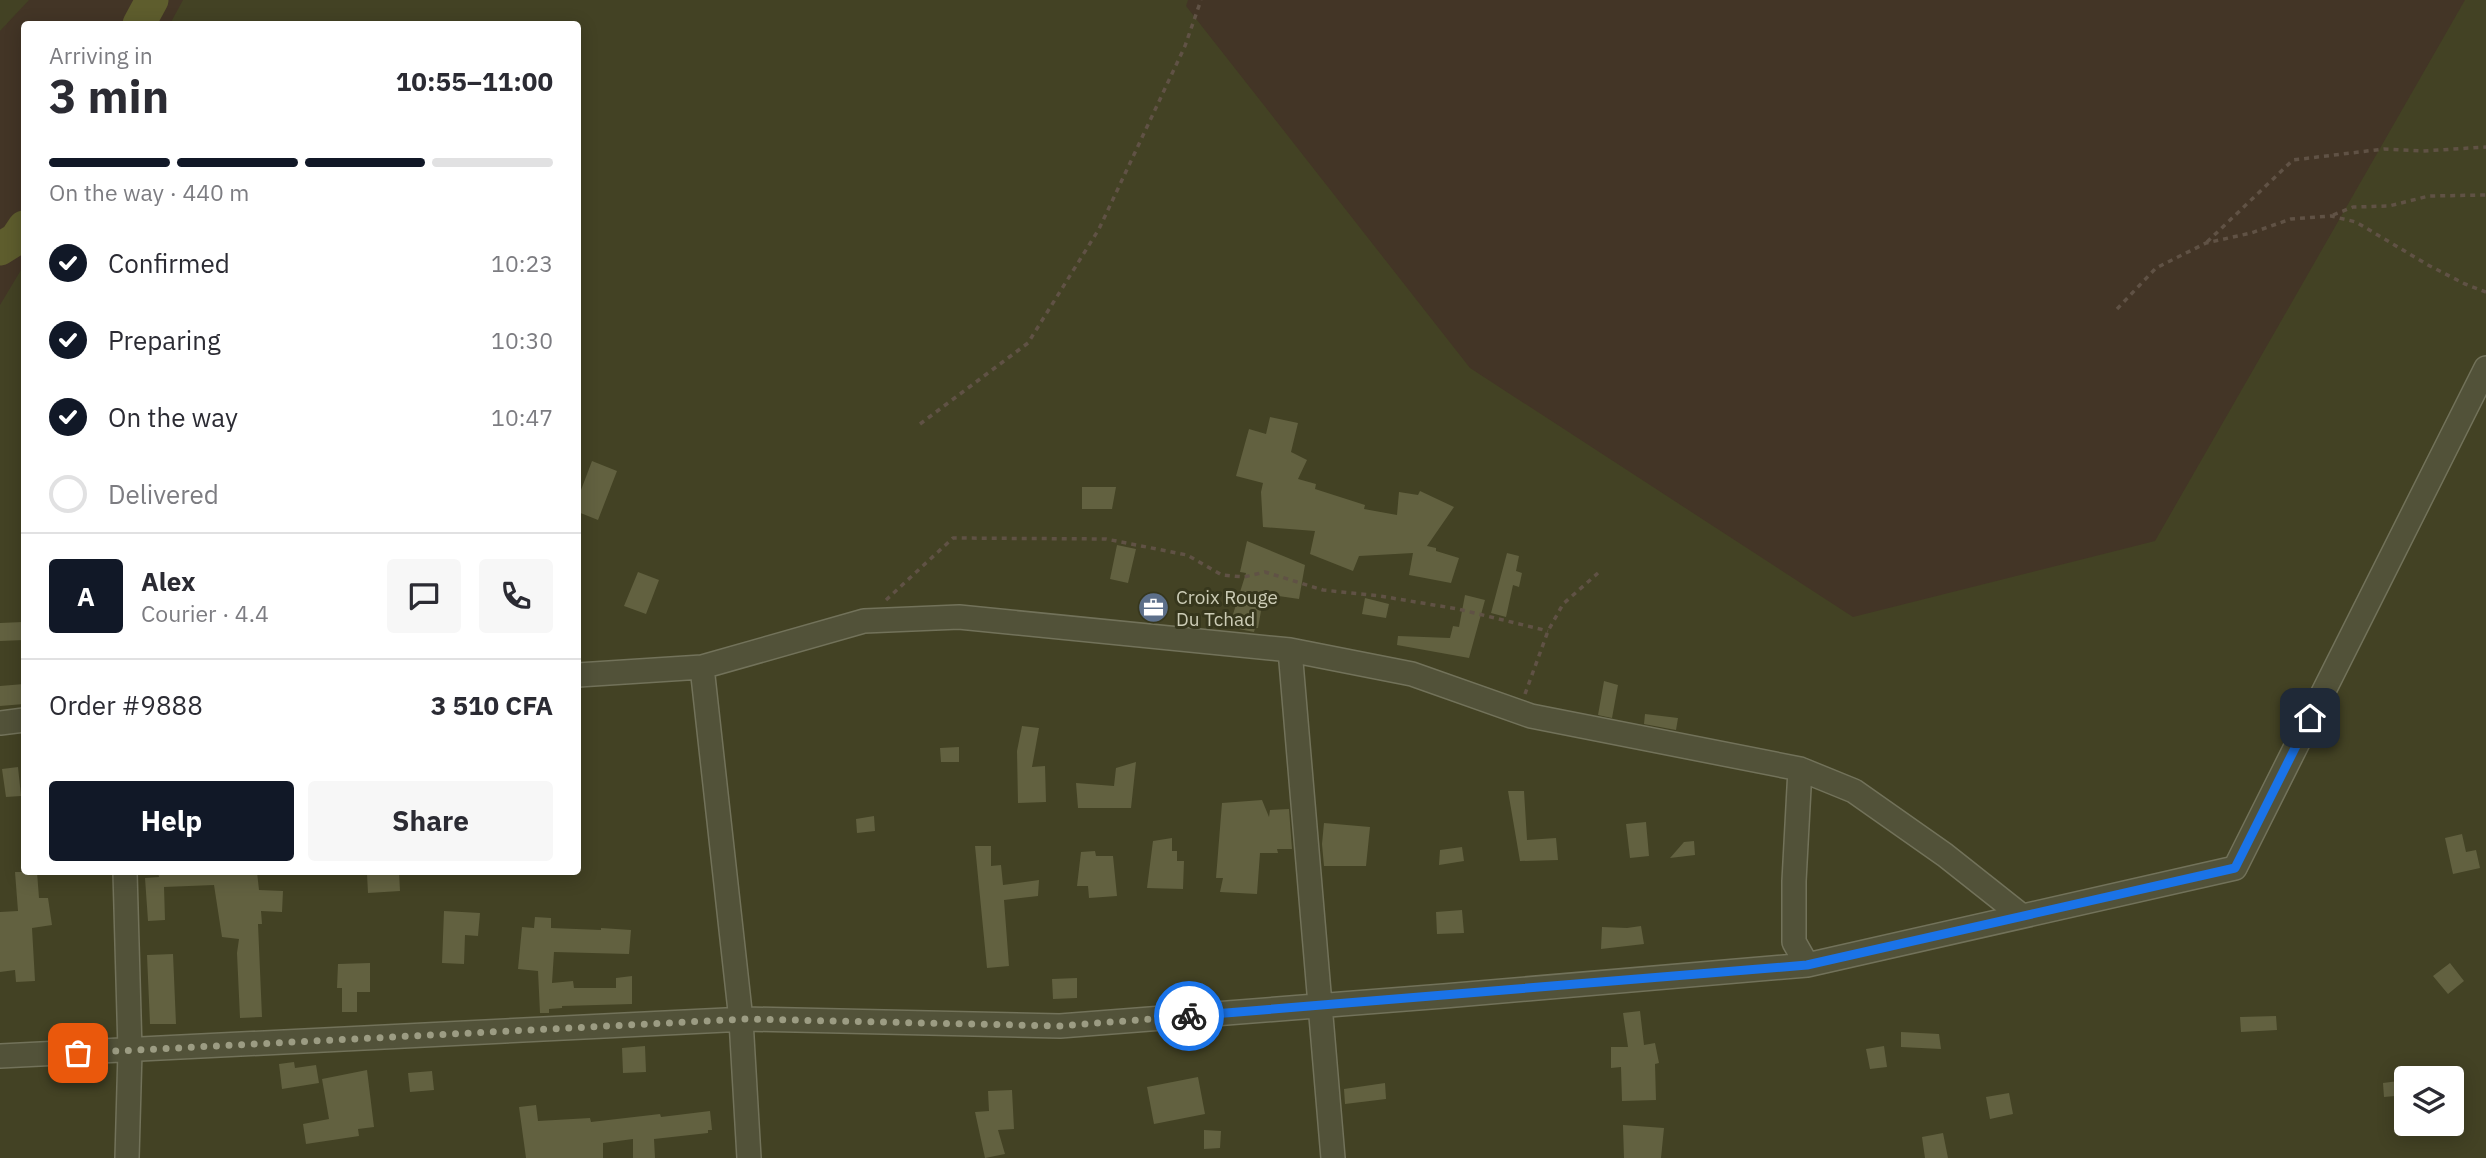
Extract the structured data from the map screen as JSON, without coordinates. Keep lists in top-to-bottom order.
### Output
{
  "places": {
    "office": ["Croix Rouge Du Tchad"]
  },
  "page": {
    "heading": ["3 min", "Arriving in", "10:55–11:00"],
    "panel": [
      "Alex",
      "Courier · 4.4",
      "Order #9888",
      "3 510 CFA"
    ],
    "bar": "On the way · 440 m",
    "list": [
      ["Confirmed", "10:23"],
      ["Preparing", "10:30"],
      ["On the way", "10:47"],
      "Delivered"
    ],
    "round": "A",
    "buttons": ["Help", "Share"]
  }
}
